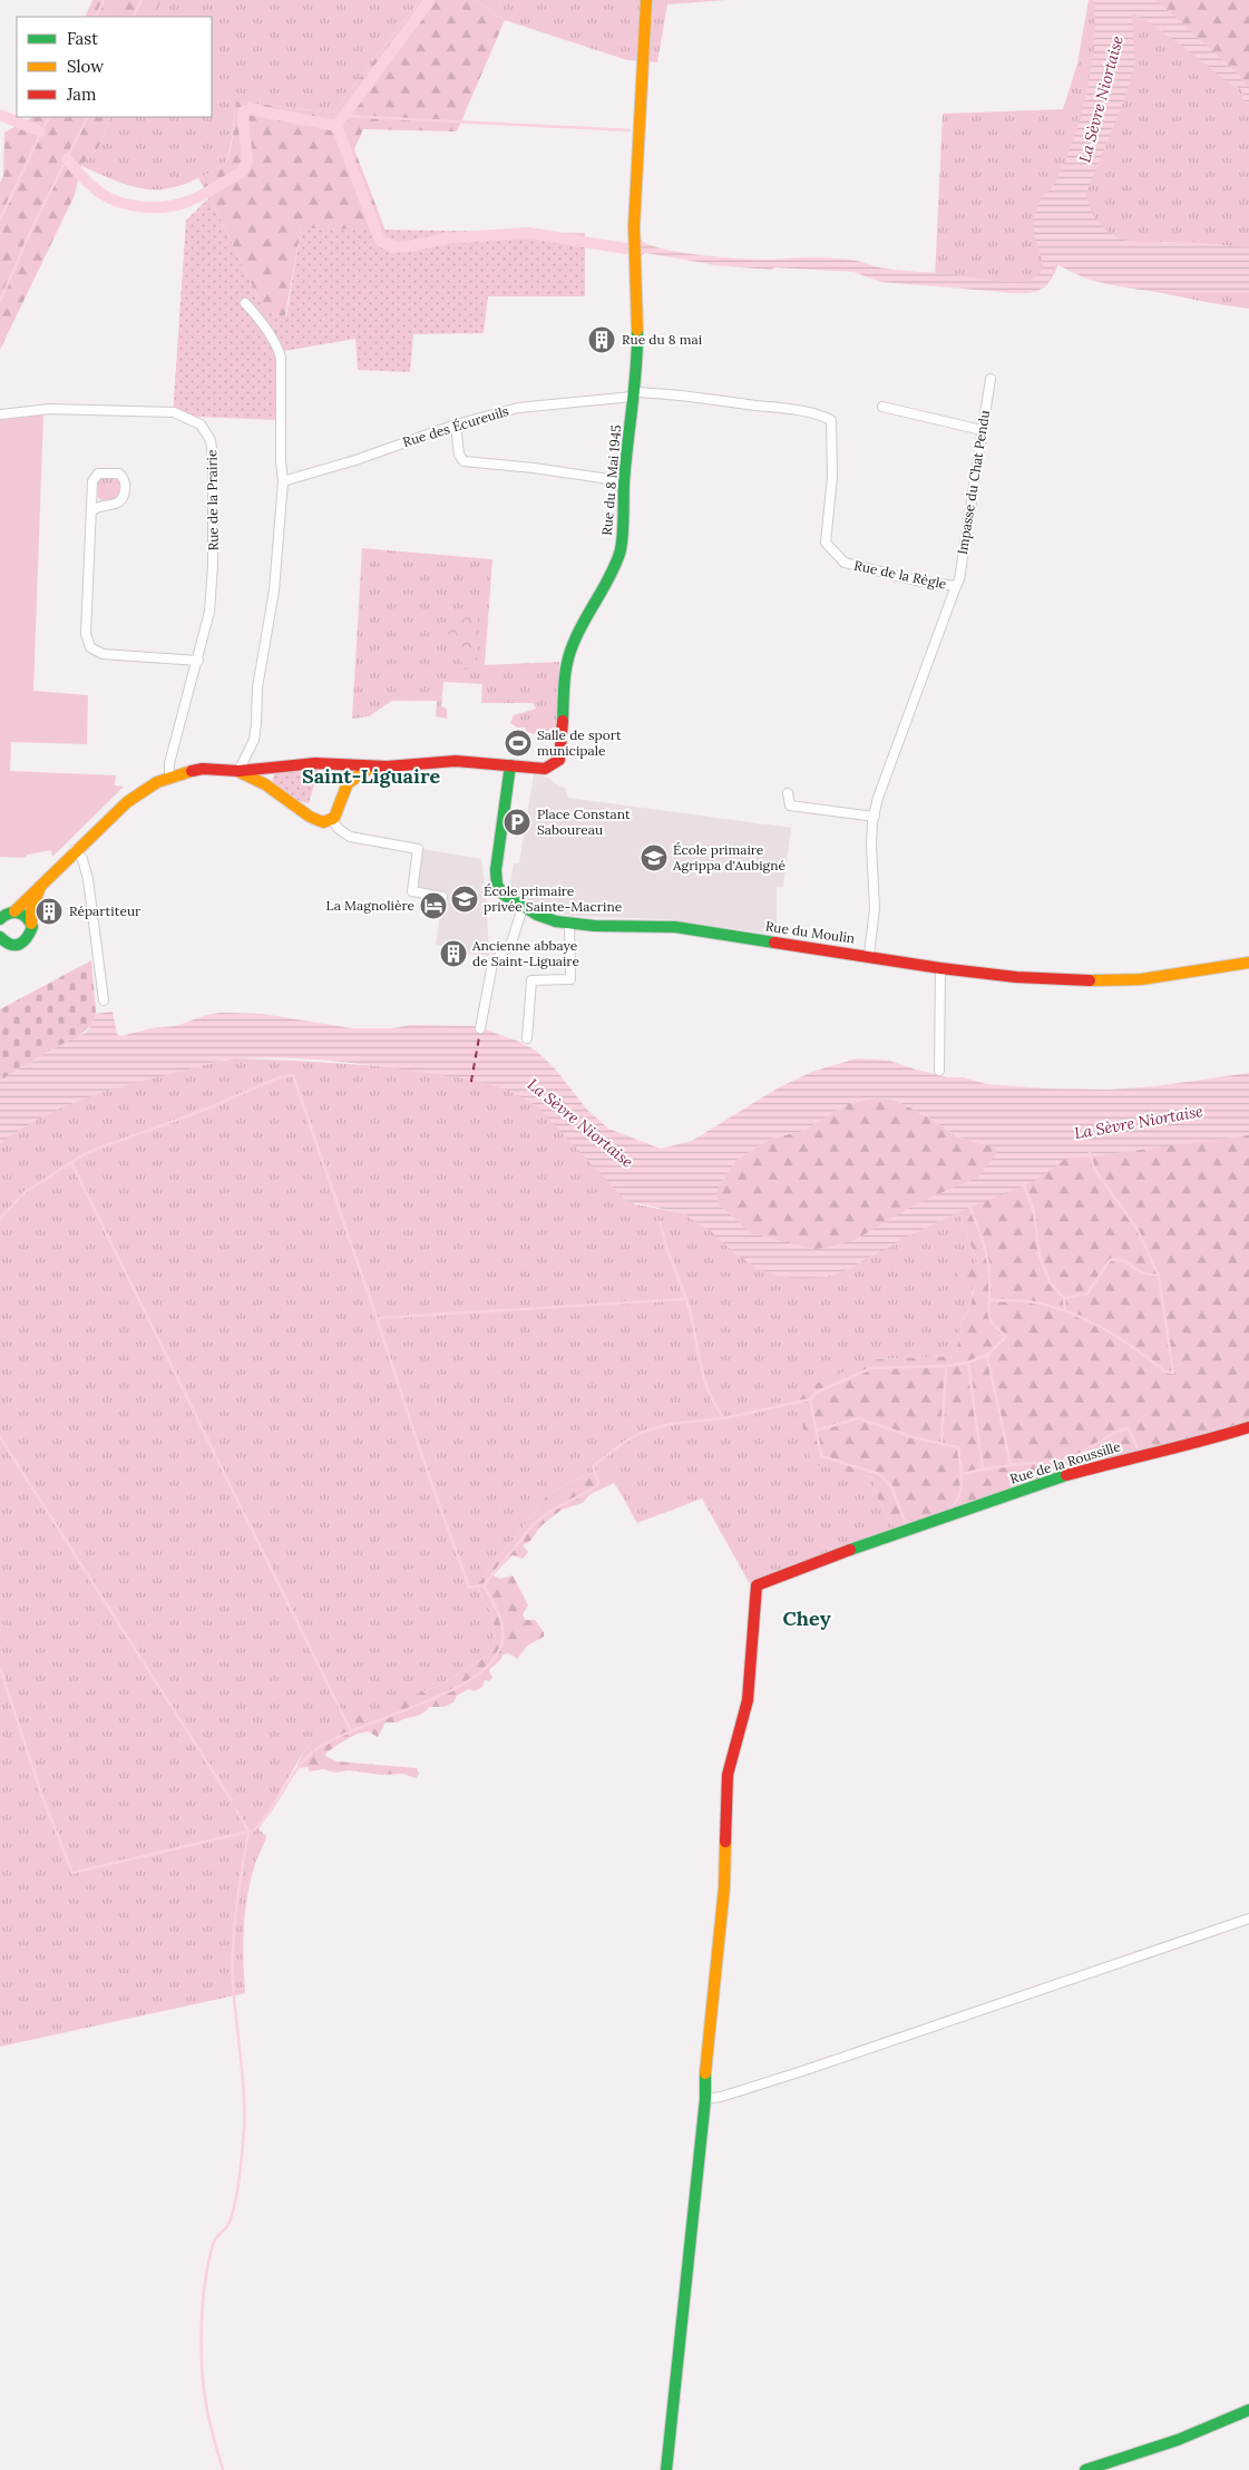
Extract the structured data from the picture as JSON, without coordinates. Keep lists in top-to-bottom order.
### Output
{
  "streets": {
    "street": [
      "Rue des Écureuils",
      "Rue du 8 Mai 1945",
      "Impasse du Chat Pendu",
      "Rue de la Prairie",
      "Rue de la Règle",
      "Rue du Moulin",
      "Rue de la Roussille"
    ]
  },
  "crossings": [
    ["Rue des Écureuils", "Rue du 8 Mai 1945"],
    ["Rue des Écureuils", "Rue de la Règle"],
    ["Rue du 8 Mai 1945", "Rue de la Règle"],
    ["Rue du 8 Mai 1945", "Rue du Moulin"],
    ["Impasse du Chat Pendu", "Rue de la Règle"],
    ["Rue de la Règle", "Rue du Moulin"]
  ],
  "districts": ["Saint-Liguaire", "Chey"],
  "water": ["La Sèvre Niortaise"],
  "places": {
    "building": ["Rue du 8 mai", "Répartiteur", "Ancienne abbaye de Saint-Liguaire"],
    "sports": ["Salle de sport municipale"],
    "parking": ["Place Constant Saboureau"],
    "school or university": ["École primaire Agrippa d'Aubigné", "École primaire privée Sainte-Macrine"],
    "hotel": ["La Magnolière"]
  },
  "legend": ["Fast", "Slow", "Jam"]
}
